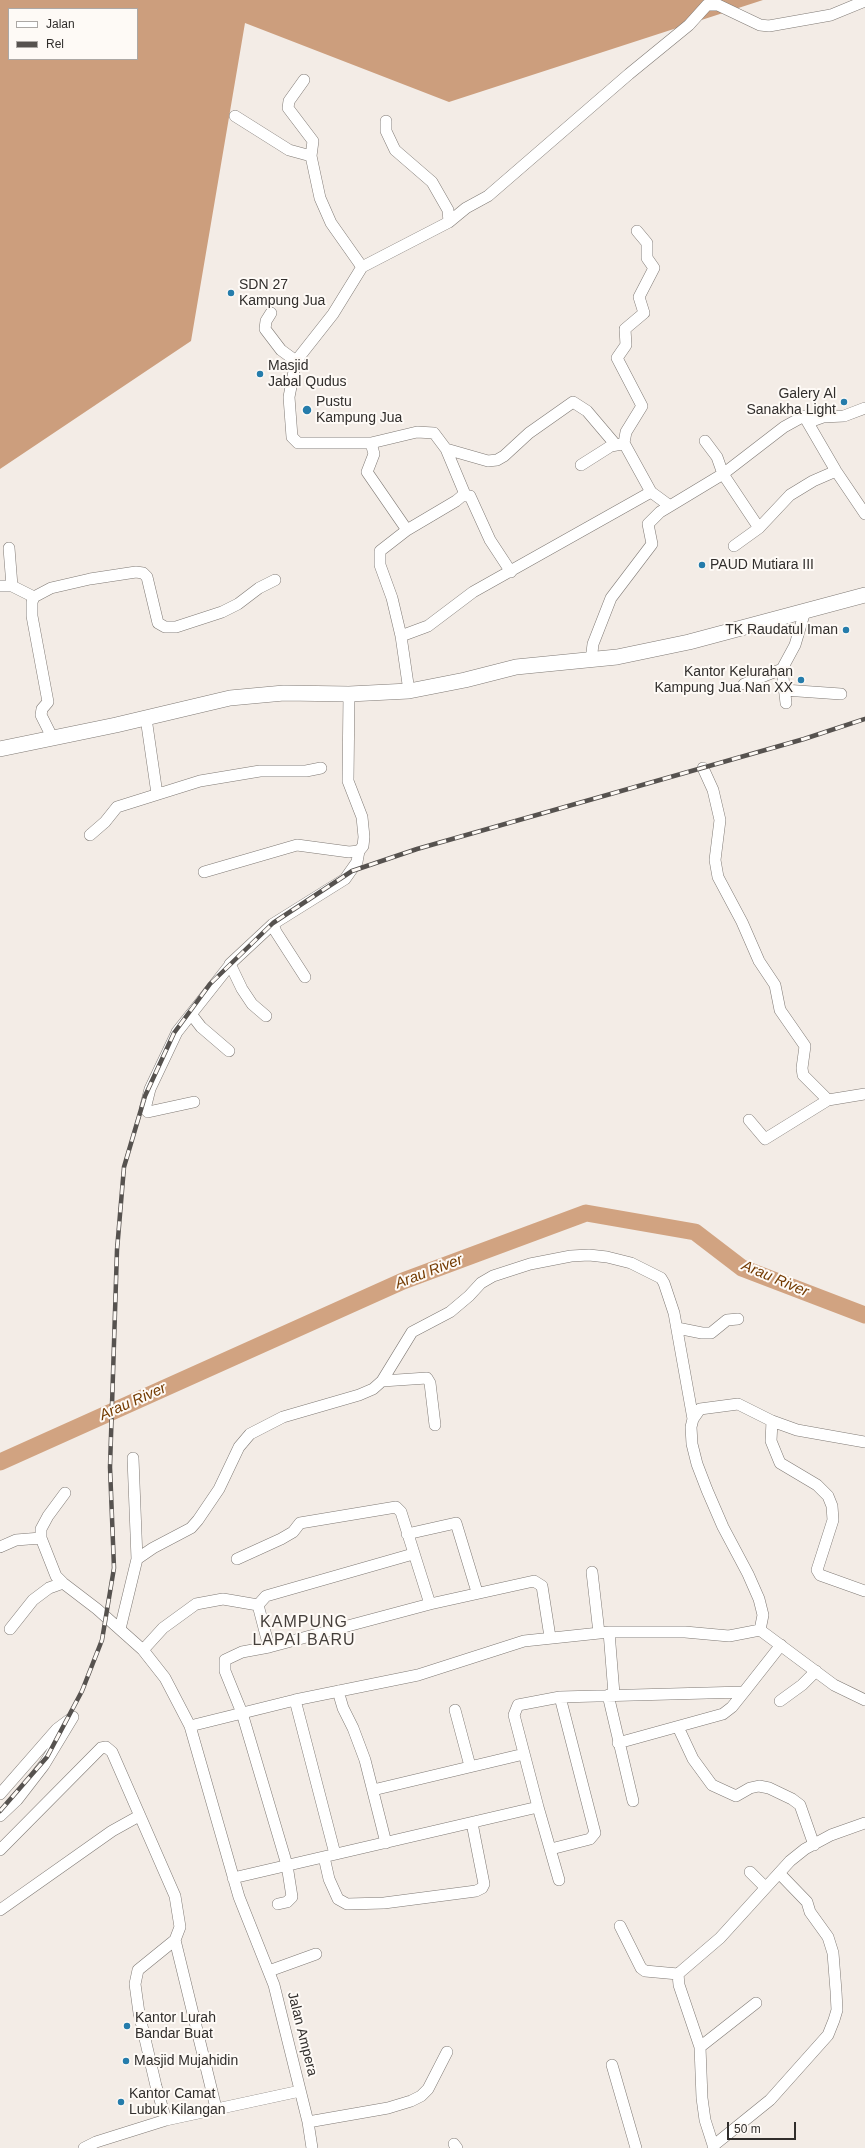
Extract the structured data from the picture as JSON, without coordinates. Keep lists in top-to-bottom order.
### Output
{
  "streets": {
    "street": ["Jalan Ampera"]
  },
  "districts": ["KAMPUNG LAPAI BARU"],
  "water": ["Arau River"],
  "places": [
    "SDN 27 Kampung Jua",
    "Masjid Jabal Qudus",
    "Galery Al Sanakha Light",
    "Pustu Kampung Jua",
    "PAUD Mutiara III",
    "TK Raudatul Iman",
    "Kantor Kelurahan Kampung Jua Nan XX",
    "Kantor Lurah Bandar Buat",
    "Masjid Mujahidin",
    "Kantor Camat Lubuk Kilangan"
  ],
  "legend": ["Jalan", "Rel"],
  "scale_bar": "50 m"
}
